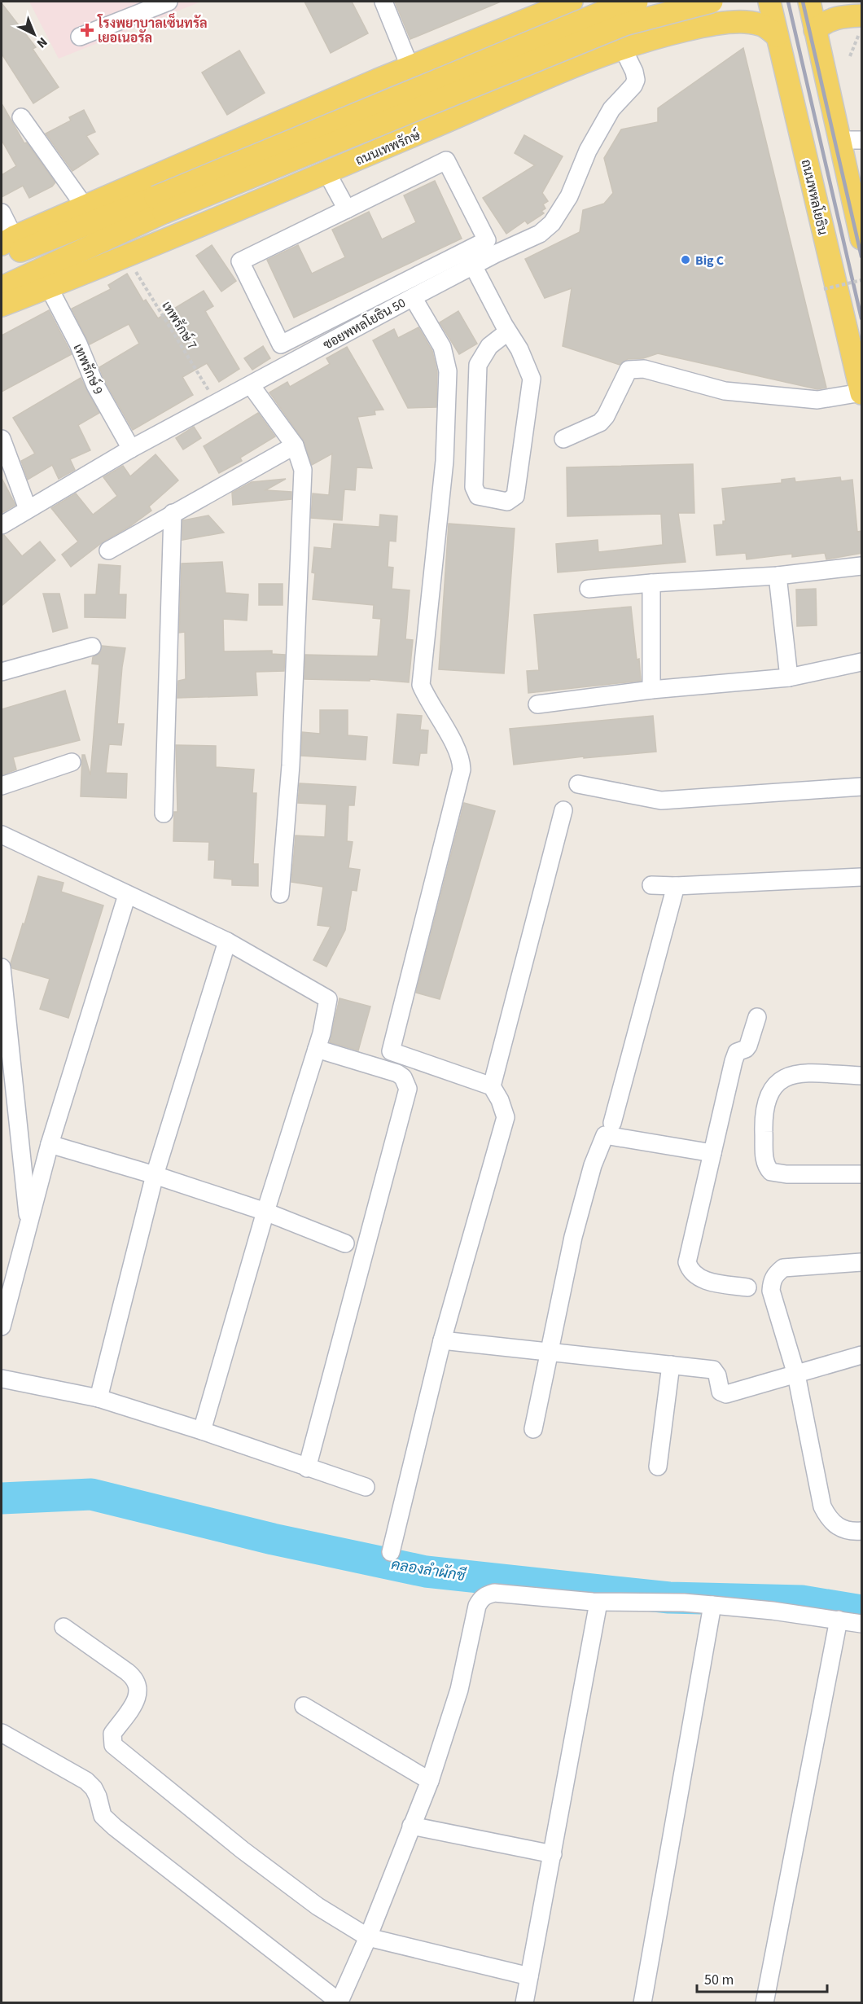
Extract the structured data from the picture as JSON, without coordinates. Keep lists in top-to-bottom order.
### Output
{
  "streets": {
    "main road": ["ถนนเทพรักษ์", "ถนนพหลโยธิน"],
    "street": ["ซอยพหลโยธิน 50", "เทพรักษ์ 9"],
    "path": ["เทพรักษ์ 7"]
  },
  "crossings": [
    ["ถนนเทพรักษ์", "ถนนพหลโยธิน"],
    ["ถนนเทพรักษ์", "ซอยพหลโยธิน 50"],
    ["ถนนเทพรักษ์", "เทพรักษ์ 7"],
    ["ถนนเทพรักษ์", "เทพรักษ์ 9"],
    ["ซอยพหลโยธิน 50", "เทพรักษ์ 7"],
    ["ซอยพหลโยธิน 50", "เทพรักษ์ 9"]
  ],
  "water": ["คลองลำผักชี"],
  "places": {
    "health": ["โรงพยาบาลเซ็นทรัล เยอเนอรัล"],
    "other": ["Big C"]
  },
  "scale_bar": "50 m",
  "north": "bottom right"
}
